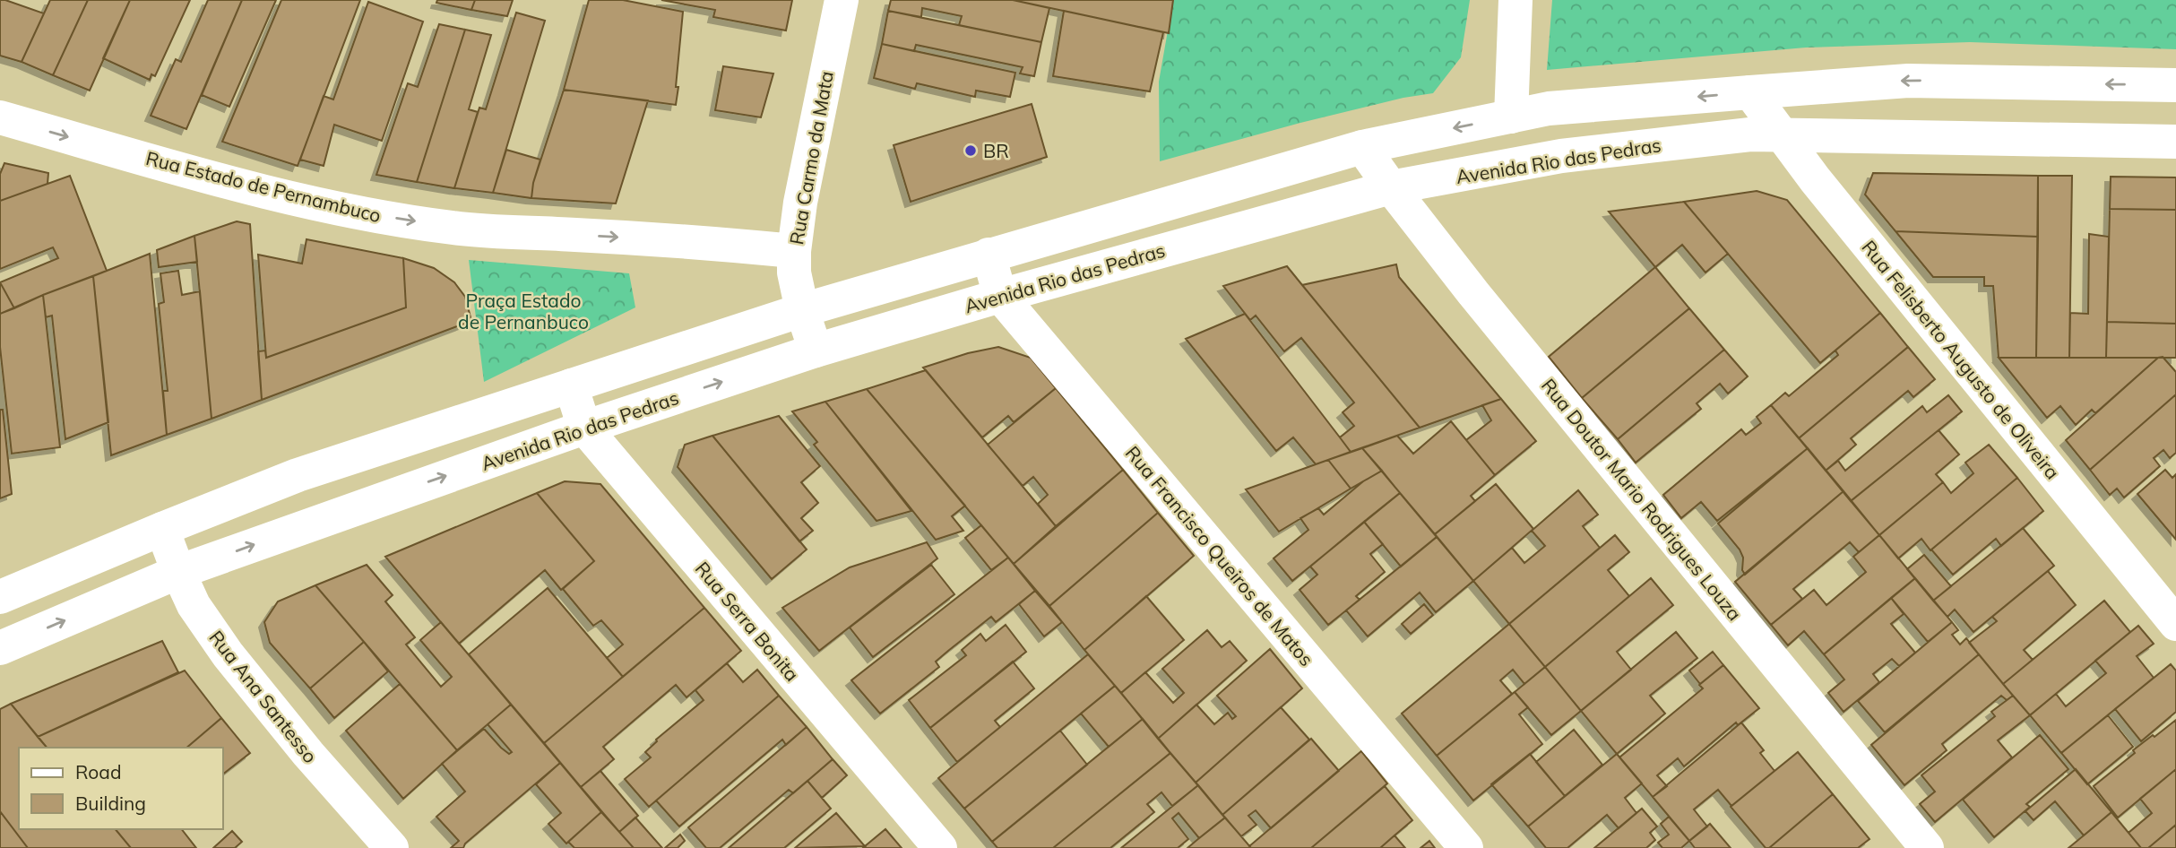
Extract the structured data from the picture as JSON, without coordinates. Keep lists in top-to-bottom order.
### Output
{
  "streets": {
    "main road": [
      "Rua Carmo da Mata",
      "Avenida Rio das Pedras",
      "Rua Estado de Pernambuco",
      "Rua Felisberto Augusto de Oliveira",
      "Rua Doutor Mario Rodrigues Louza",
      "Rua Francisco Queiros de Matos",
      "Rua Serra Bonita",
      "Rua Ana Santesso"
    ]
  },
  "crossings": [
    ["Rua Carmo da Mata", "Avenida Rio das Pedras"],
    ["Rua Carmo da Mata", "Rua Estado de Pernambuco"],
    ["Avenida Rio das Pedras", "Rua Felisberto Augusto de Oliveira"],
    ["Avenida Rio das Pedras", "Rua Doutor Mario Rodrigues Louza"],
    ["Avenida Rio das Pedras", "Rua Francisco Queiros de Matos"],
    ["Avenida Rio das Pedras", "Rua Serra Bonita"],
    ["Avenida Rio das Pedras", "Rua Ana Santesso"]
  ],
  "one_way": ["Rua Estado de Pernambuco"],
  "parks": ["Praça Estado de Pernanbuco"],
  "places": ["BR"],
  "legend": ["Road", "Building"]
}
